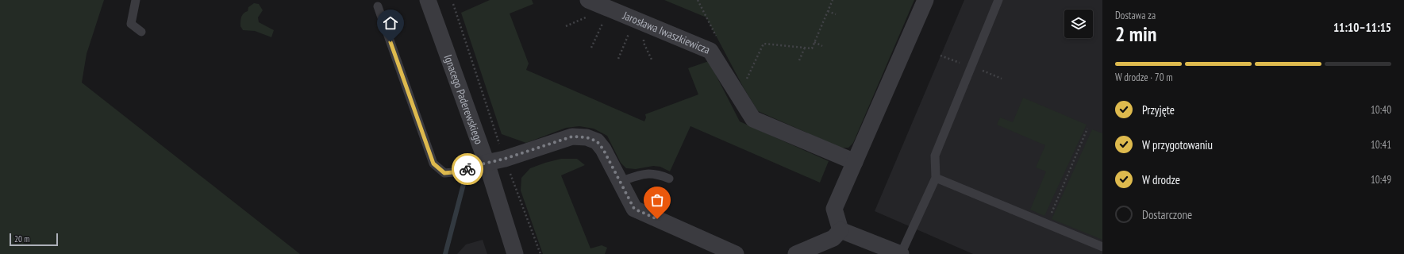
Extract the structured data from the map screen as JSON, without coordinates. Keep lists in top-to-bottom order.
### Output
{
  "streets": {
    "street": ["Jarosława Iwaszkiewicza", "Ignacego Paderewskiego"]
  },
  "scale_bar": "20 m",
  "page": {
    "heading": ["2 min", "Dostawa za", "11:10–11:15"],
    "bar": "W drodze · 70 m",
    "list": [
      ["Przyjęte", "10:40"],
      ["W przygotowaniu", "10:41"],
      ["W drodze", "10:49"],
      "Dostarczone"
    ],
    "scale": "20 m"
  }
}
